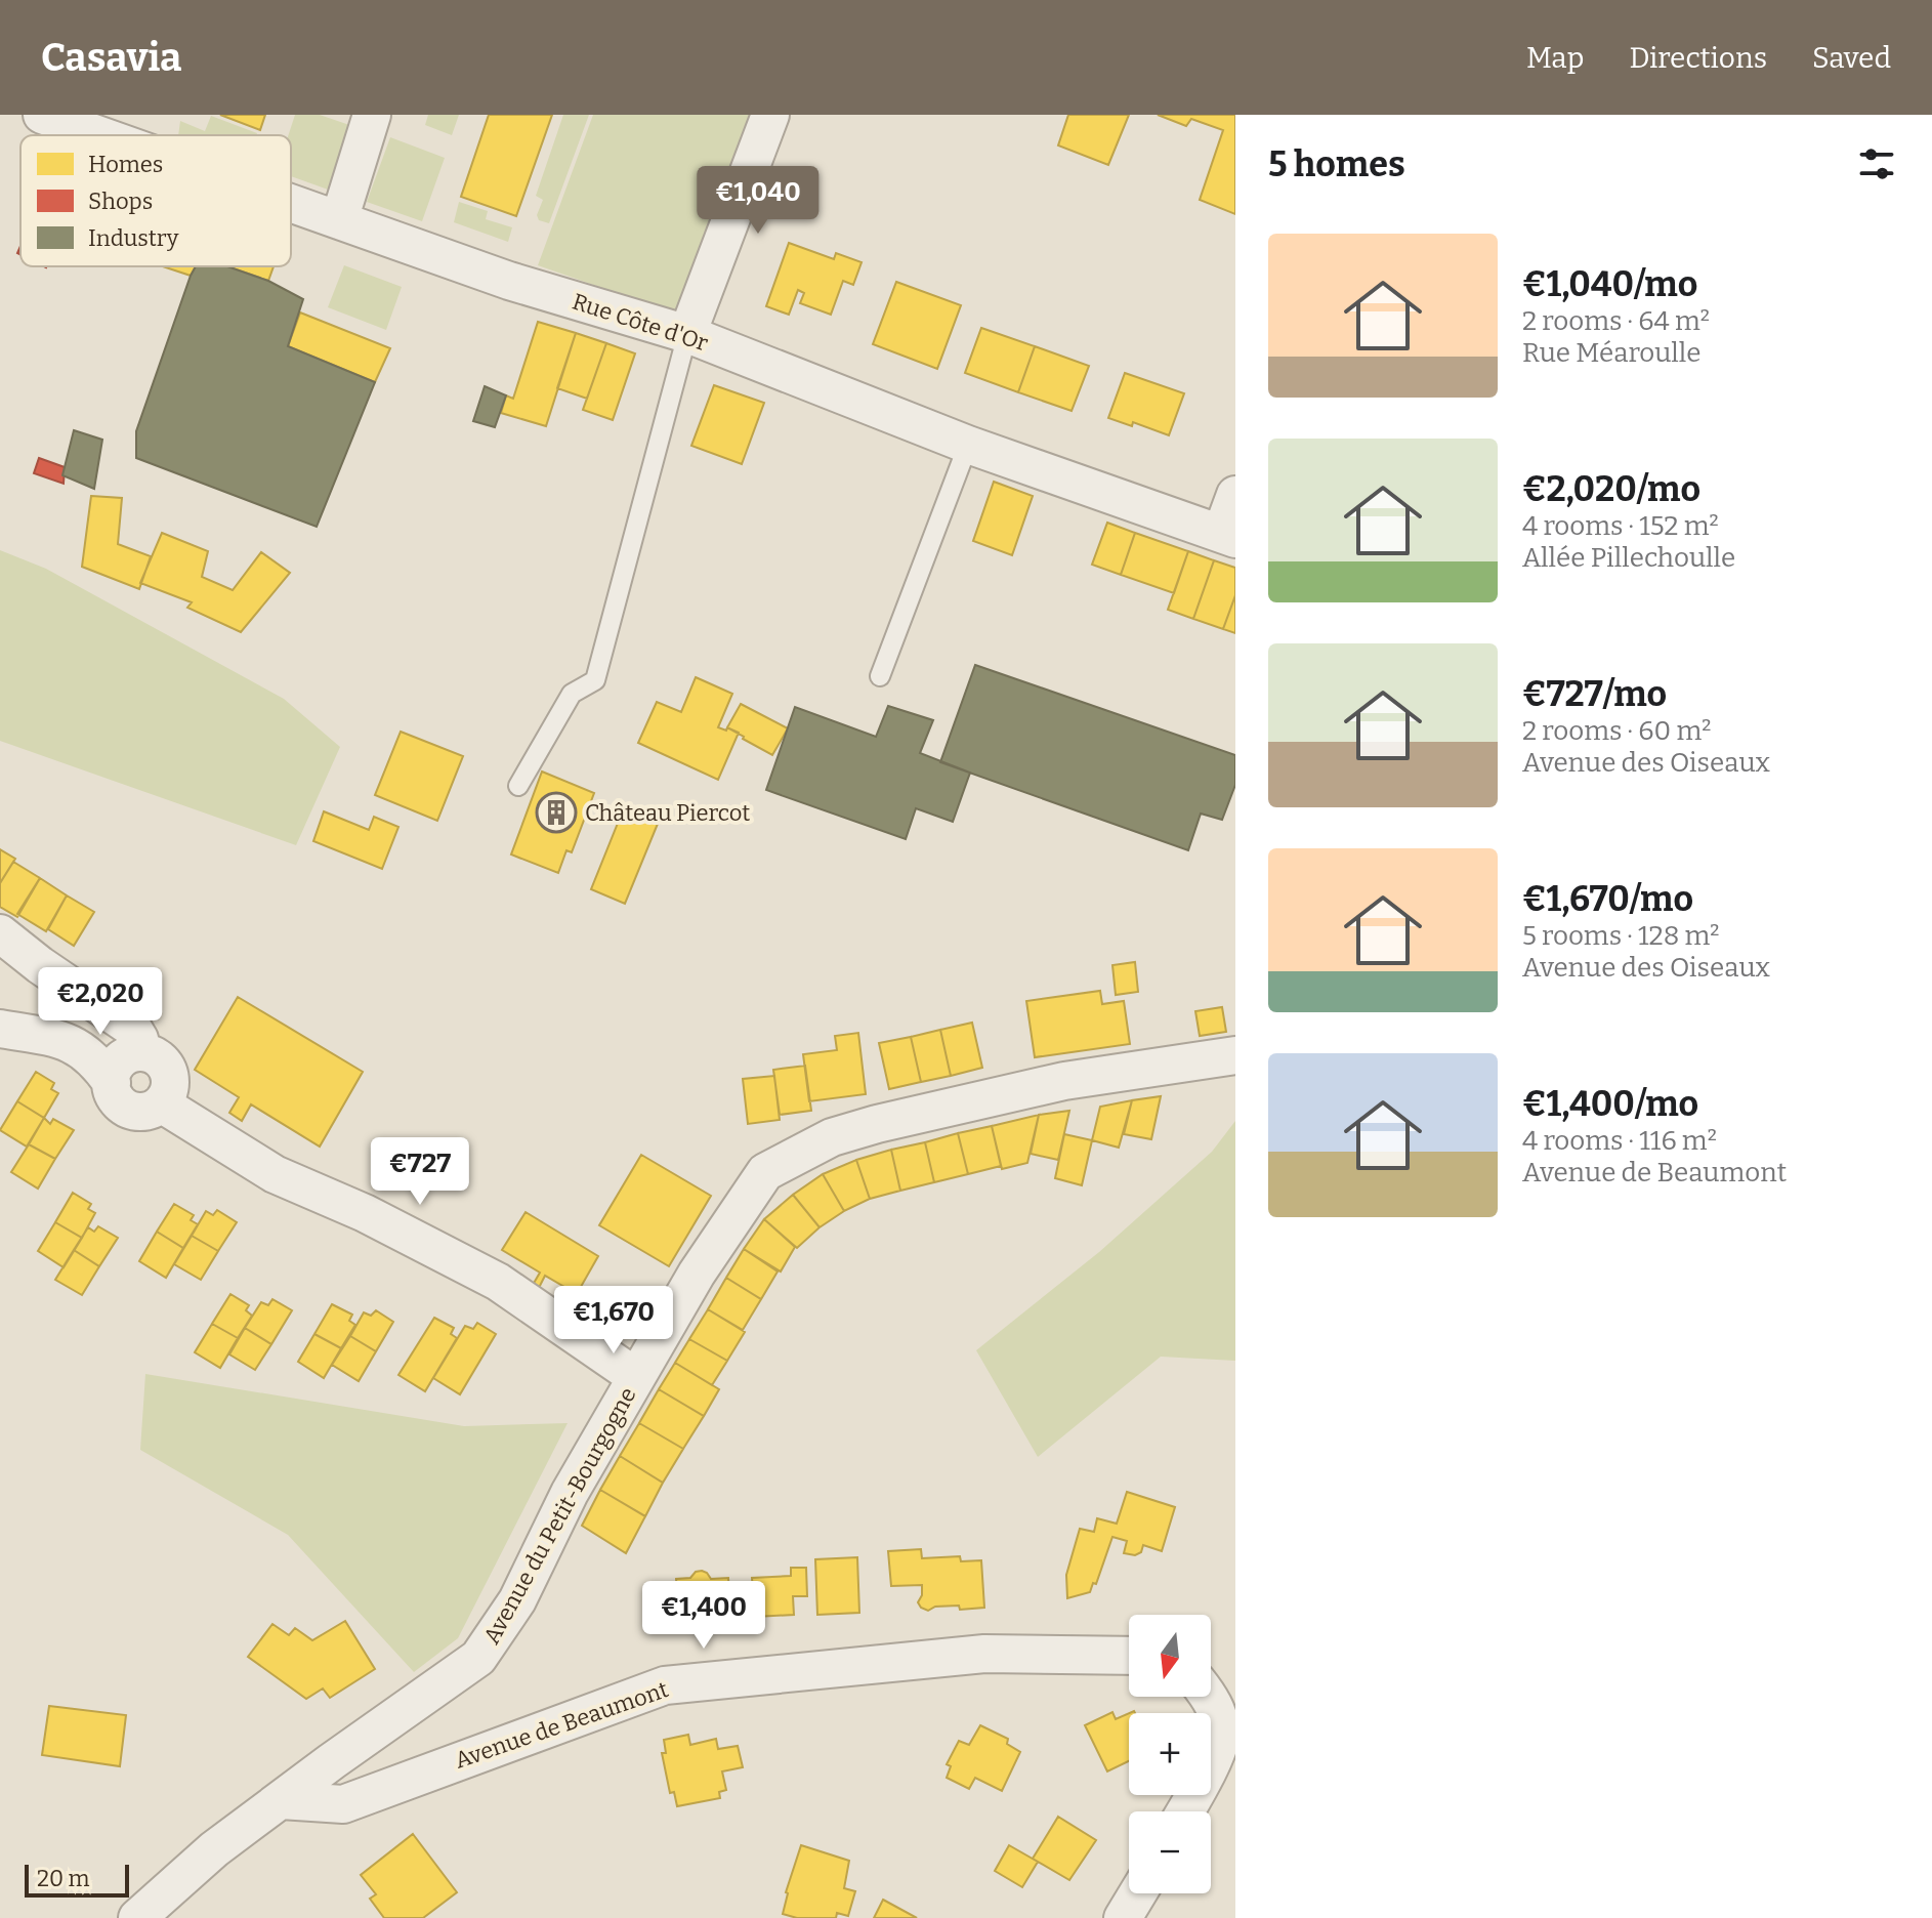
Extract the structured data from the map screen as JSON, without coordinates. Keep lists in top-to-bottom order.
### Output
{
  "streets": {
    "street": ["Rue Côte d'Or", "Avenue du Petit-Bourgogne", "Avenue de Beaumont"]
  },
  "crossings": [
    ["Avenue du Petit-Bourgogne", "Avenue de Beaumont"]
  ],
  "places": {
    "building": ["Château Piercot"]
  },
  "legend": ["Homes", "Shops", "Industry"],
  "scale_bar": "20 m",
  "north": "bottom",
  "page": {
    "header": "Casavia",
    "nav": ["Map", "Directions", "Saved"],
    "heading": "5 homes",
    "price": [
      "€1,040",
      "€2,020",
      "€727",
      "€1,670",
      "€1,400"
    ],
    "list": [
      {
        "name": "€1,040/mo",
        "note": "2 rooms · 64 m² · Rue Méaroulle"
      },
      {
        "name": "€2,020/mo",
        "note": "4 rooms · 152 m² · Allée Pillechoulle"
      },
      {
        "name": "€727/mo",
        "note": "2 rooms · 60 m² · Avenue des Oiseaux"
      },
      {
        "name": "€1,670/mo",
        "note": "5 rooms · 128 m² · Avenue des Oiseaux"
      },
      {
        "name": "€1,400/mo",
        "note": "4 rooms · 116 m² · Avenue de Beaumont"
      }
    ],
    "map_buttons": ["+", "−"],
    "scale": "20 m"
  }
}
